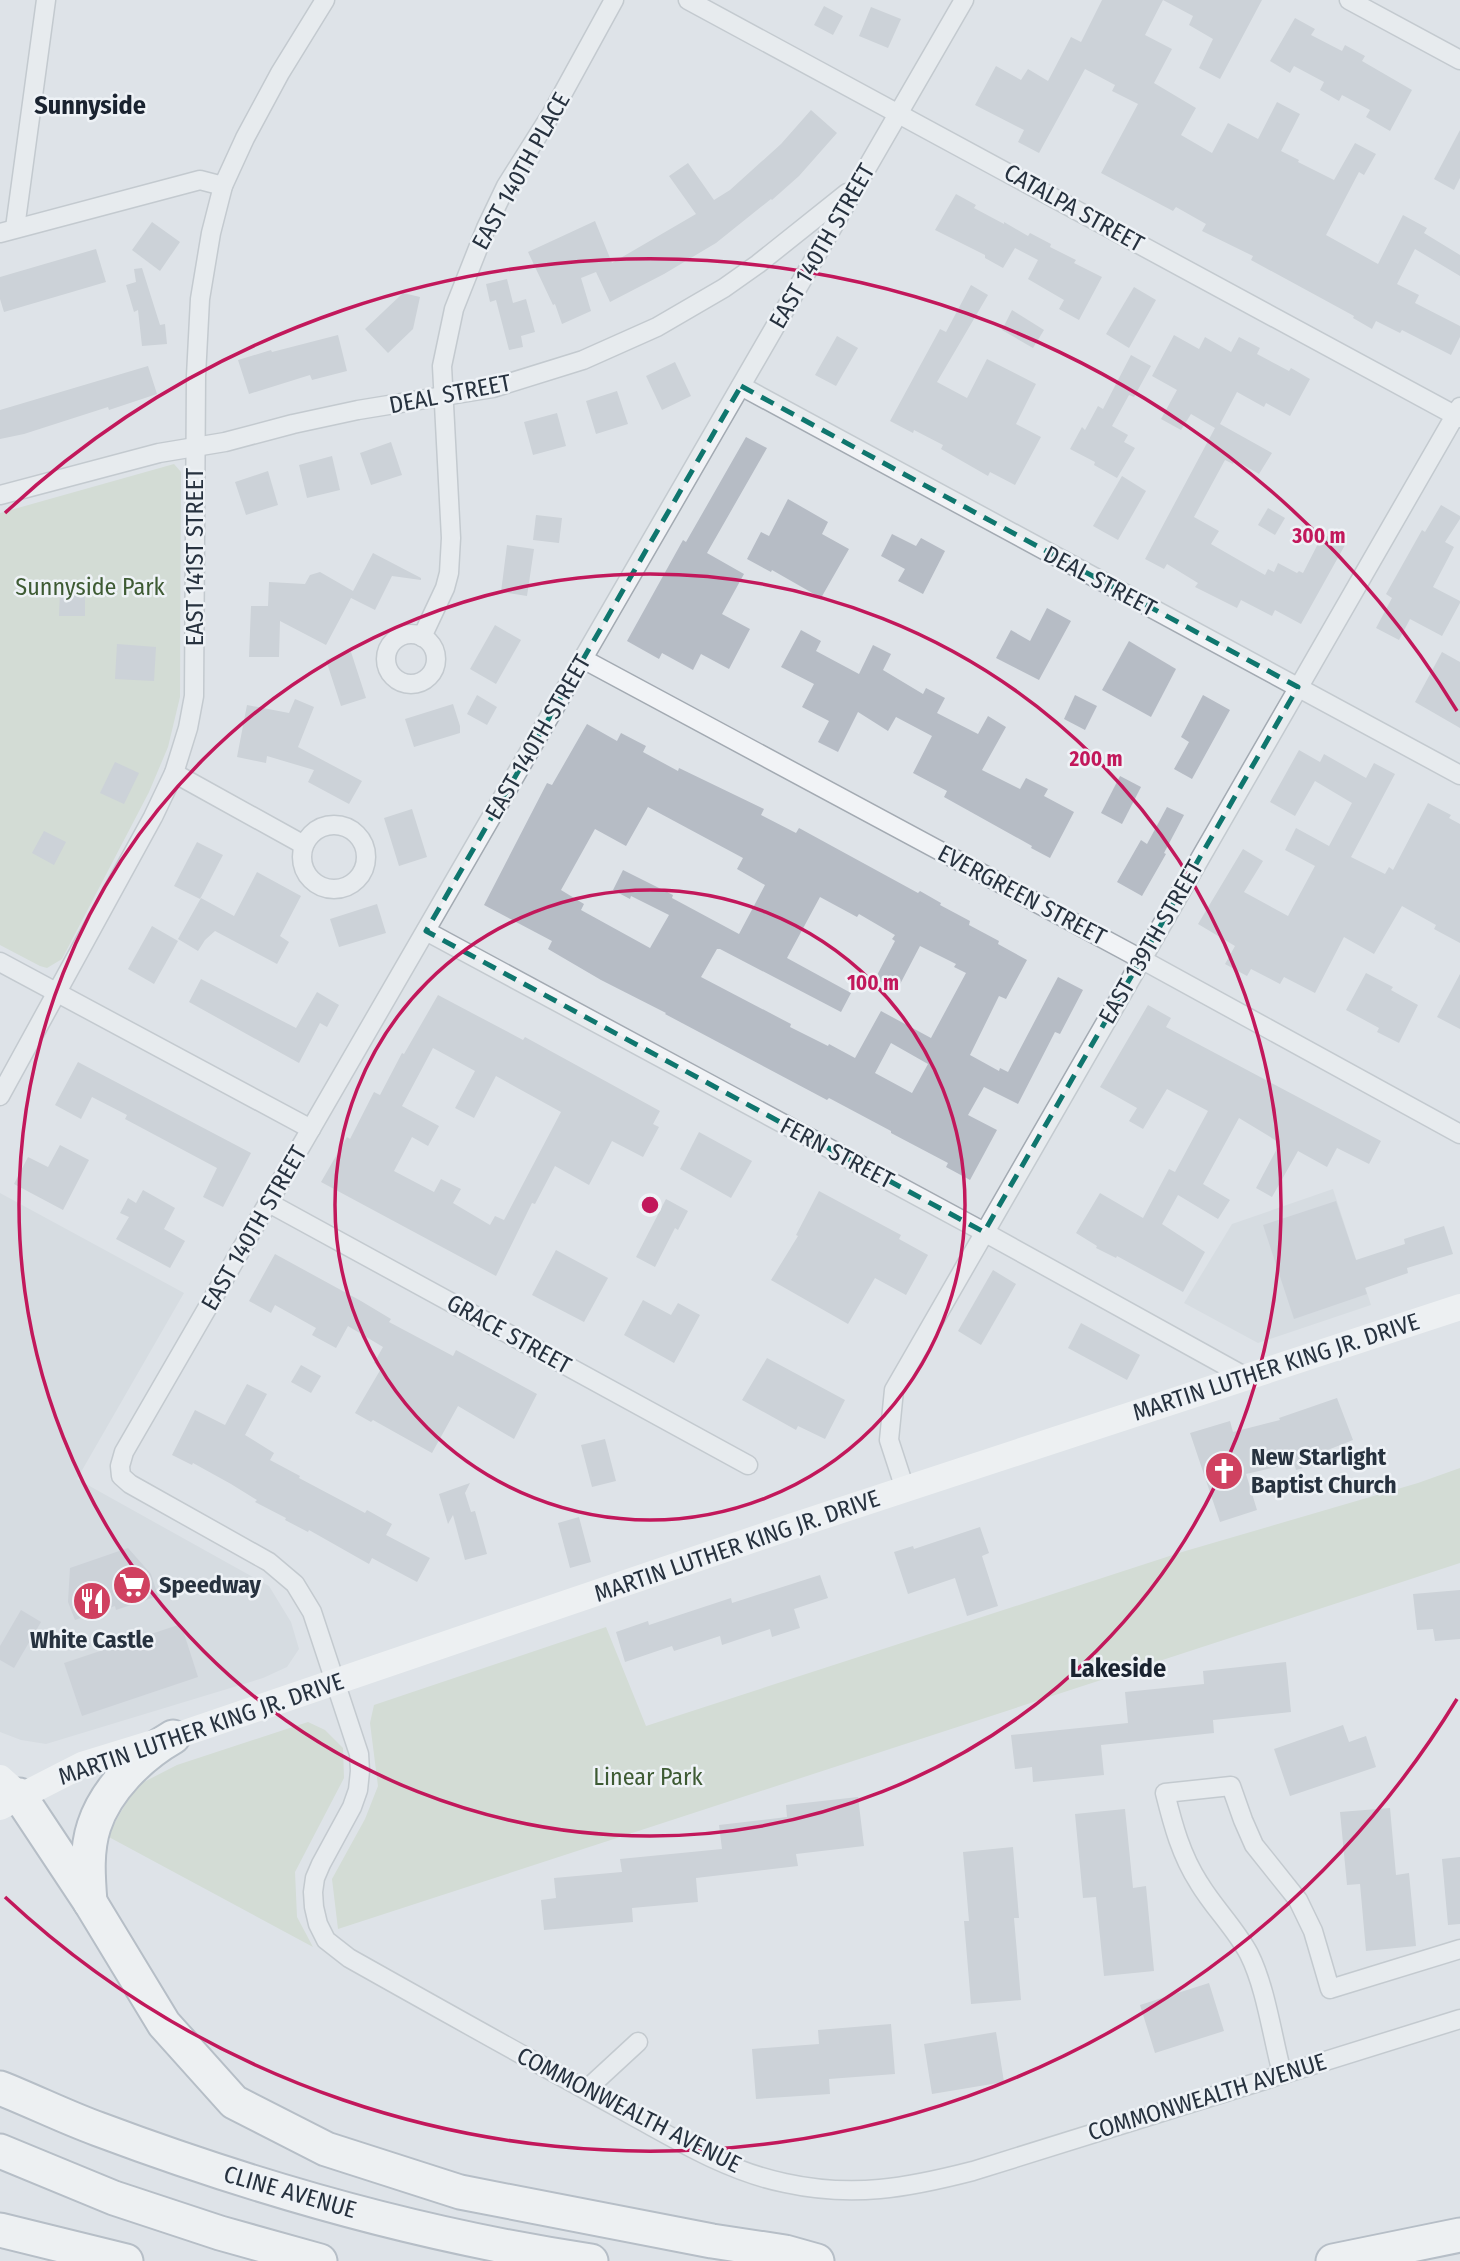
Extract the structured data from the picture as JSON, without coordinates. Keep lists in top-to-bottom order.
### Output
{
  "streets": {
    "highway": ["CLINE AVENUE"],
    "main road": ["MARTIN LUTHER KING JR. DRIVE"],
    "street": [
      "EAST 140TH PLACE",
      "CATALPA STREET",
      "EAST 140TH STREET",
      "DEAL STREET",
      "EAST 141ST STREET",
      "EVERGREEN STREET",
      "EAST 139TH STREET",
      "FERN STREET",
      "GRACE STREET",
      "COMMONWEALTH AVENUE"
    ]
  },
  "crossings": [
    ["EAST 140TH PLACE", "DEAL STREET"],
    ["CATALPA STREET", "EAST 140TH STREET"],
    ["CATALPA STREET", "EAST 139TH STREET"],
    ["EAST 140TH STREET", "DEAL STREET"],
    ["EAST 140TH STREET", "EVERGREEN STREET"],
    ["EAST 140TH STREET", "FERN STREET"],
    ["EAST 140TH STREET", "GRACE STREET"],
    ["EAST 140TH STREET", "COMMONWEALTH AVENUE"],
    ["DEAL STREET", "EAST 141ST STREET"],
    ["DEAL STREET", "EAST 139TH STREET"],
    ["EVERGREEN STREET", "EAST 139TH STREET"],
    ["EAST 139TH STREET", "FERN STREET"],
    ["EAST 139TH STREET", "MARTIN LUTHER KING JR. DRIVE"],
    ["FERN STREET", "MARTIN LUTHER KING JR. DRIVE"],
    ["MARTIN LUTHER KING JR. DRIVE", "COMMONWEALTH AVENUE"]
  ],
  "districts": ["Sunnyside", "Lakeside"],
  "parks": ["Sunnyside Park", "Linear Park"],
  "places": {
    "church": ["New Starlight Baptist Church"],
    "supermarket": ["Speedway"],
    "restaurant": ["White Castle"]
  },
  "rings": ["300 m", "200 m", "100 m"]
}
